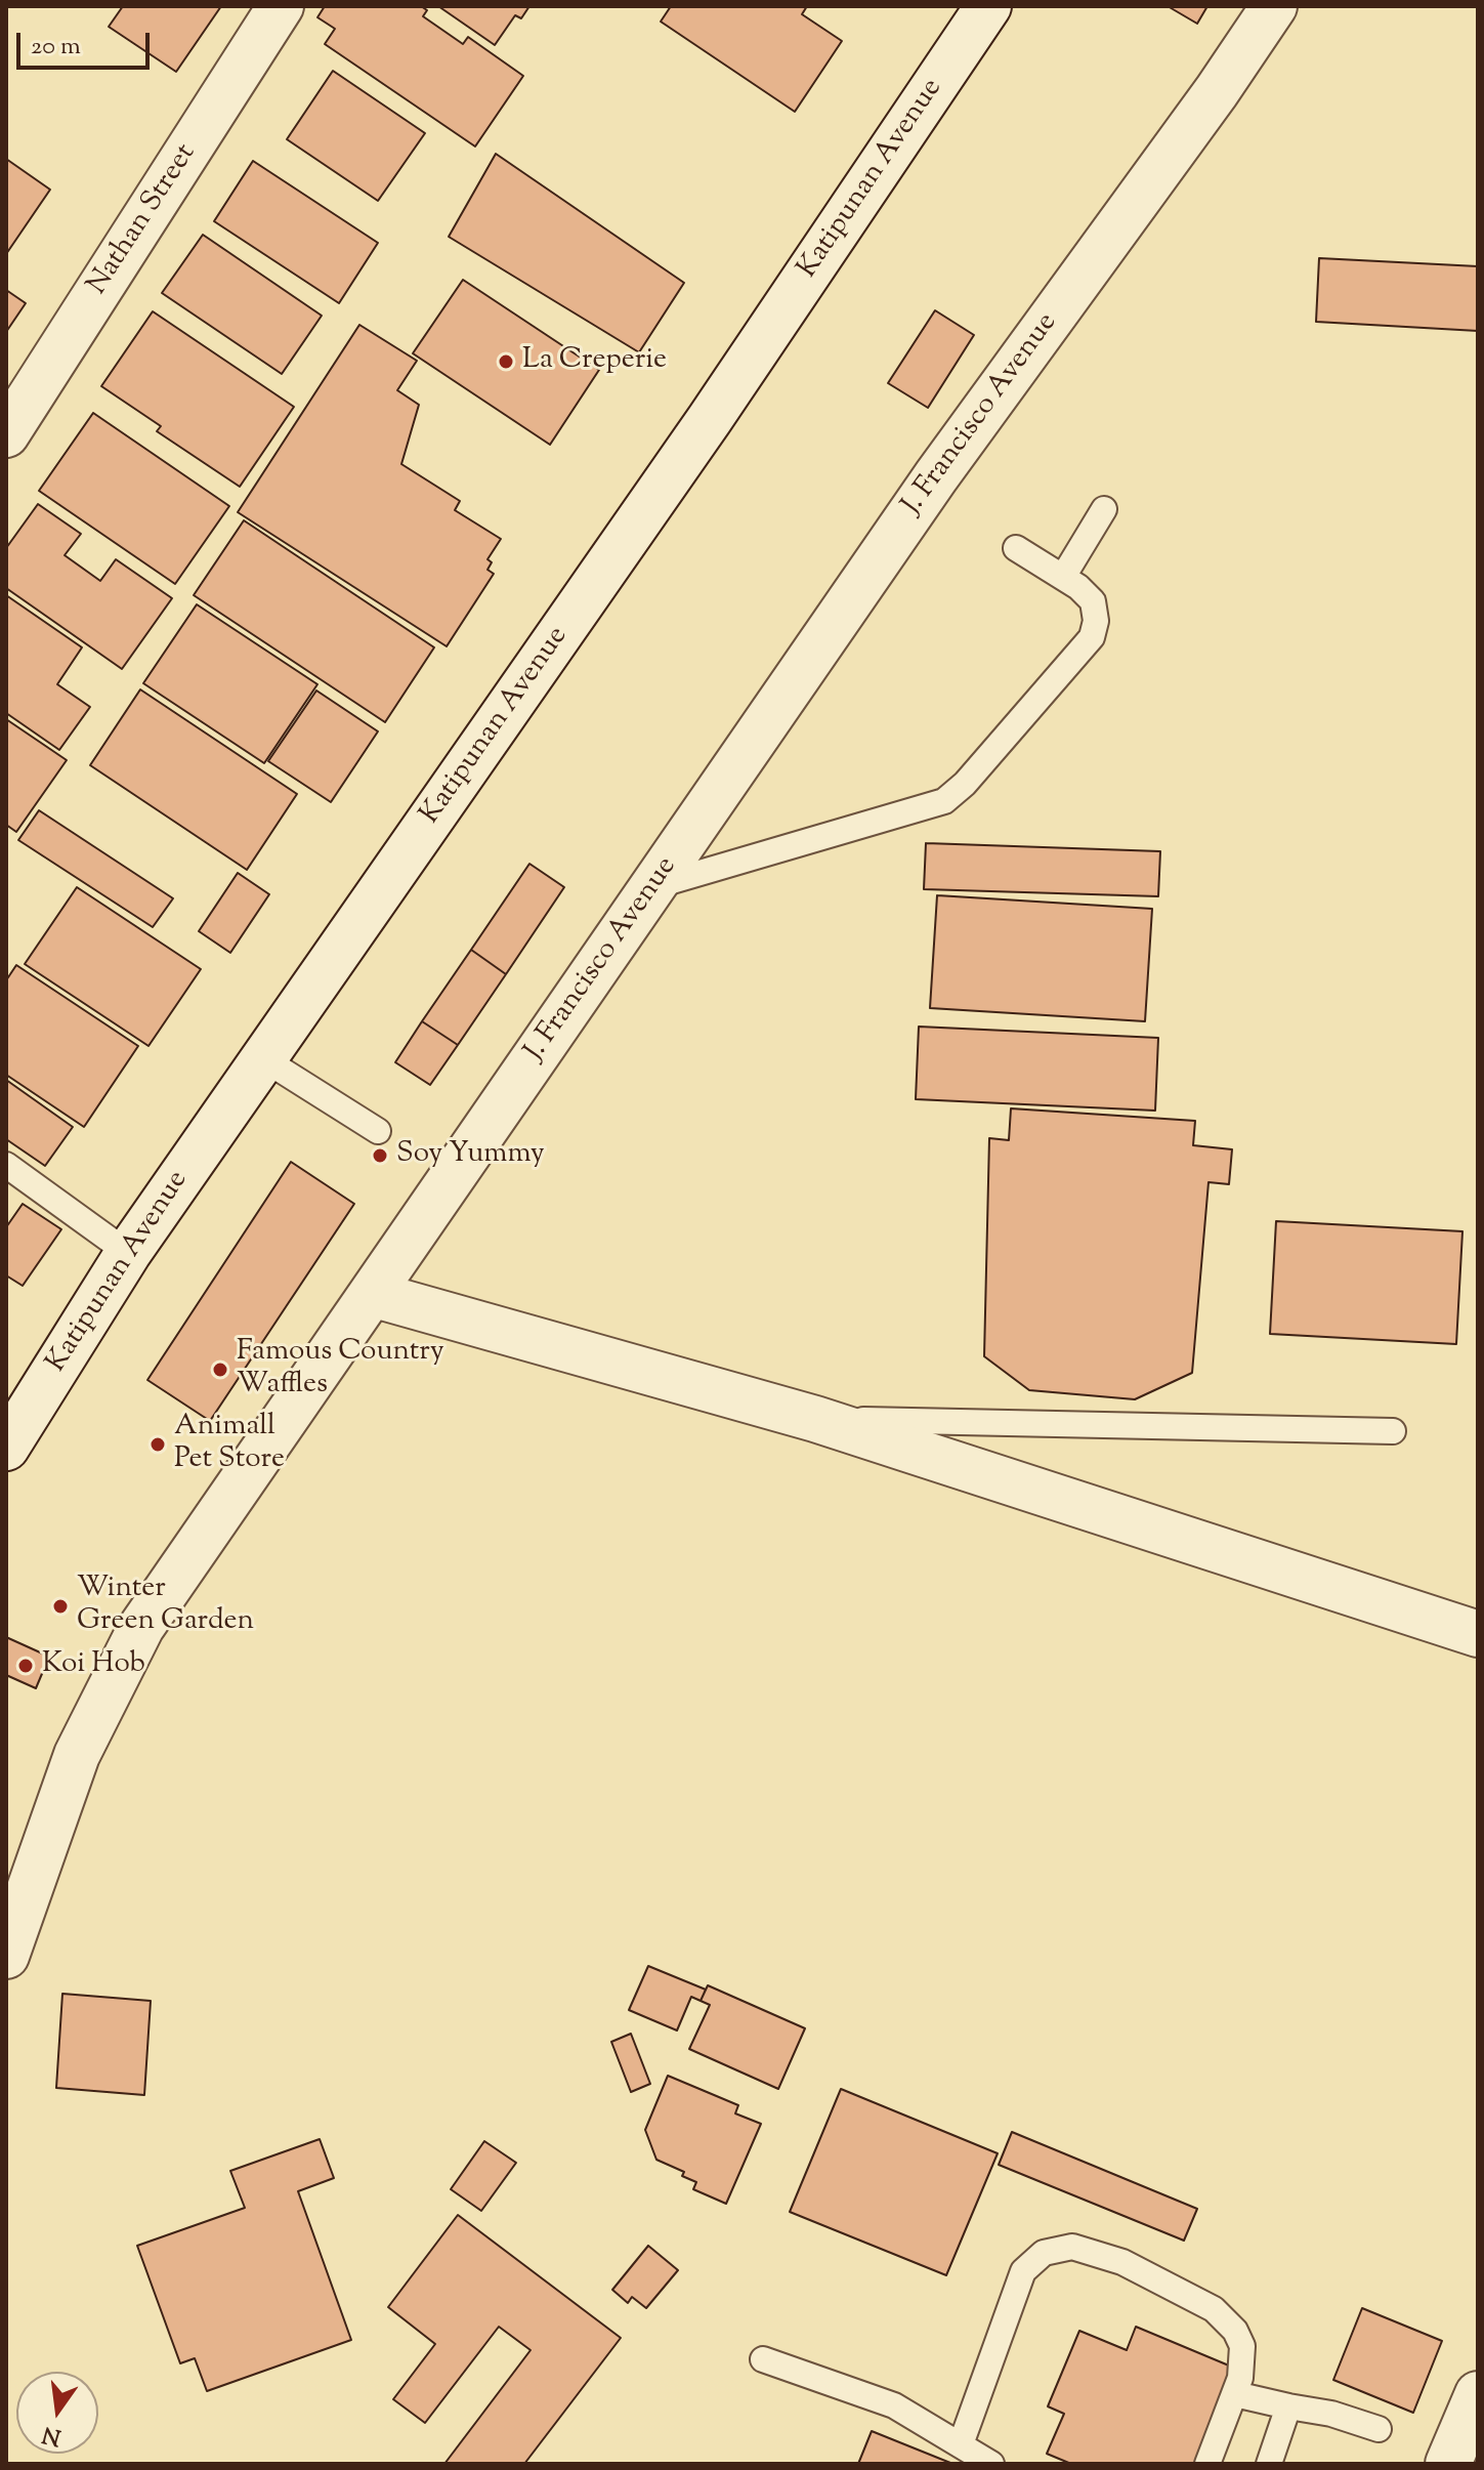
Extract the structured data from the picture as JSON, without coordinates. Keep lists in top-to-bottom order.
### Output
{
  "streets": {
    "street": ["Katipunan Avenue", "Nathan Street", "J. Francisco Avenue"]
  },
  "places": [
    "La Creperie",
    "Soy Yummy",
    "Famous Country Waffles",
    "Animall Pet Store",
    "Winter Green Garden",
    "Koi Hob"
  ],
  "scale_bar": "20 m",
  "north": "bottom"
}
